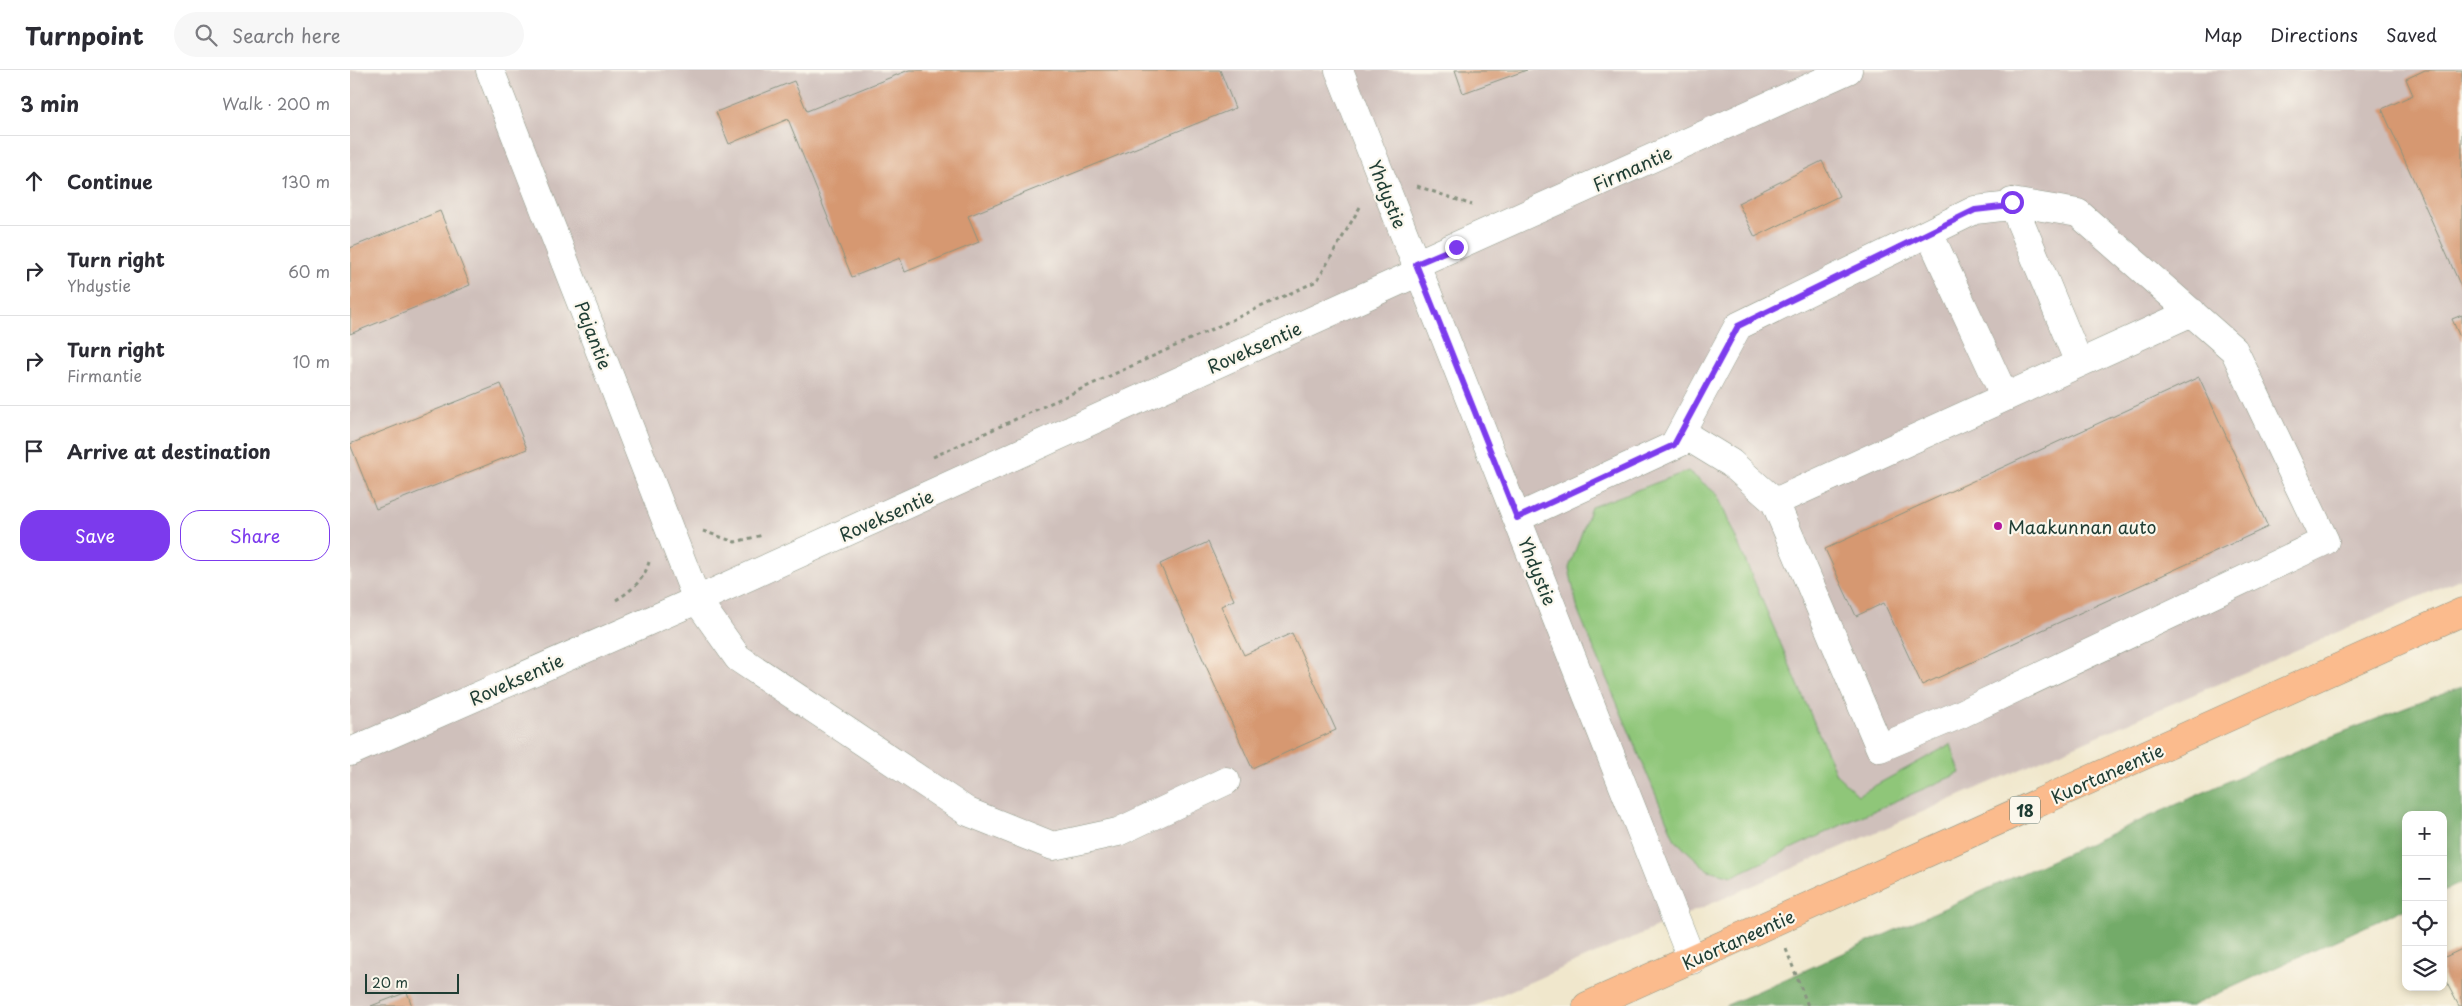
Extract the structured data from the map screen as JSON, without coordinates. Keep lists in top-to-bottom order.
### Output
{
  "streets": {
    "highway": ["Kuortaneentie", "18"],
    "street": [
      "Firmantie",
      "Yhdystie",
      "Pajantie",
      "Roveksentie"
    ]
  },
  "crossings": [
    ["Firmantie", "Yhdystie"],
    ["Firmantie", "Roveksentie"],
    ["Yhdystie", "Roveksentie"],
    ["Yhdystie", "Kuortaneentie"],
    ["Pajantie", "Roveksentie"]
  ],
  "places": ["Maakunnan auto"],
  "scale_bar": "20 m",
  "page": {
    "header": "Turnpoint",
    "search": "Search here",
    "nav": ["Map", "Directions", "Saved"],
    "heading": ["3 min", "Walk · 200 m"],
    "list": [
      ["Continue", "130 m"],
      ["Turn right", "Yhdystie", "60 m"],
      ["Turn right", "Firmantie", "10 m"],
      "Arrive at destination"
    ],
    "buttons": ["Save", "Share"],
    "map_buttons": ["+", "−"],
    "scale": "20 m"
  }
}
